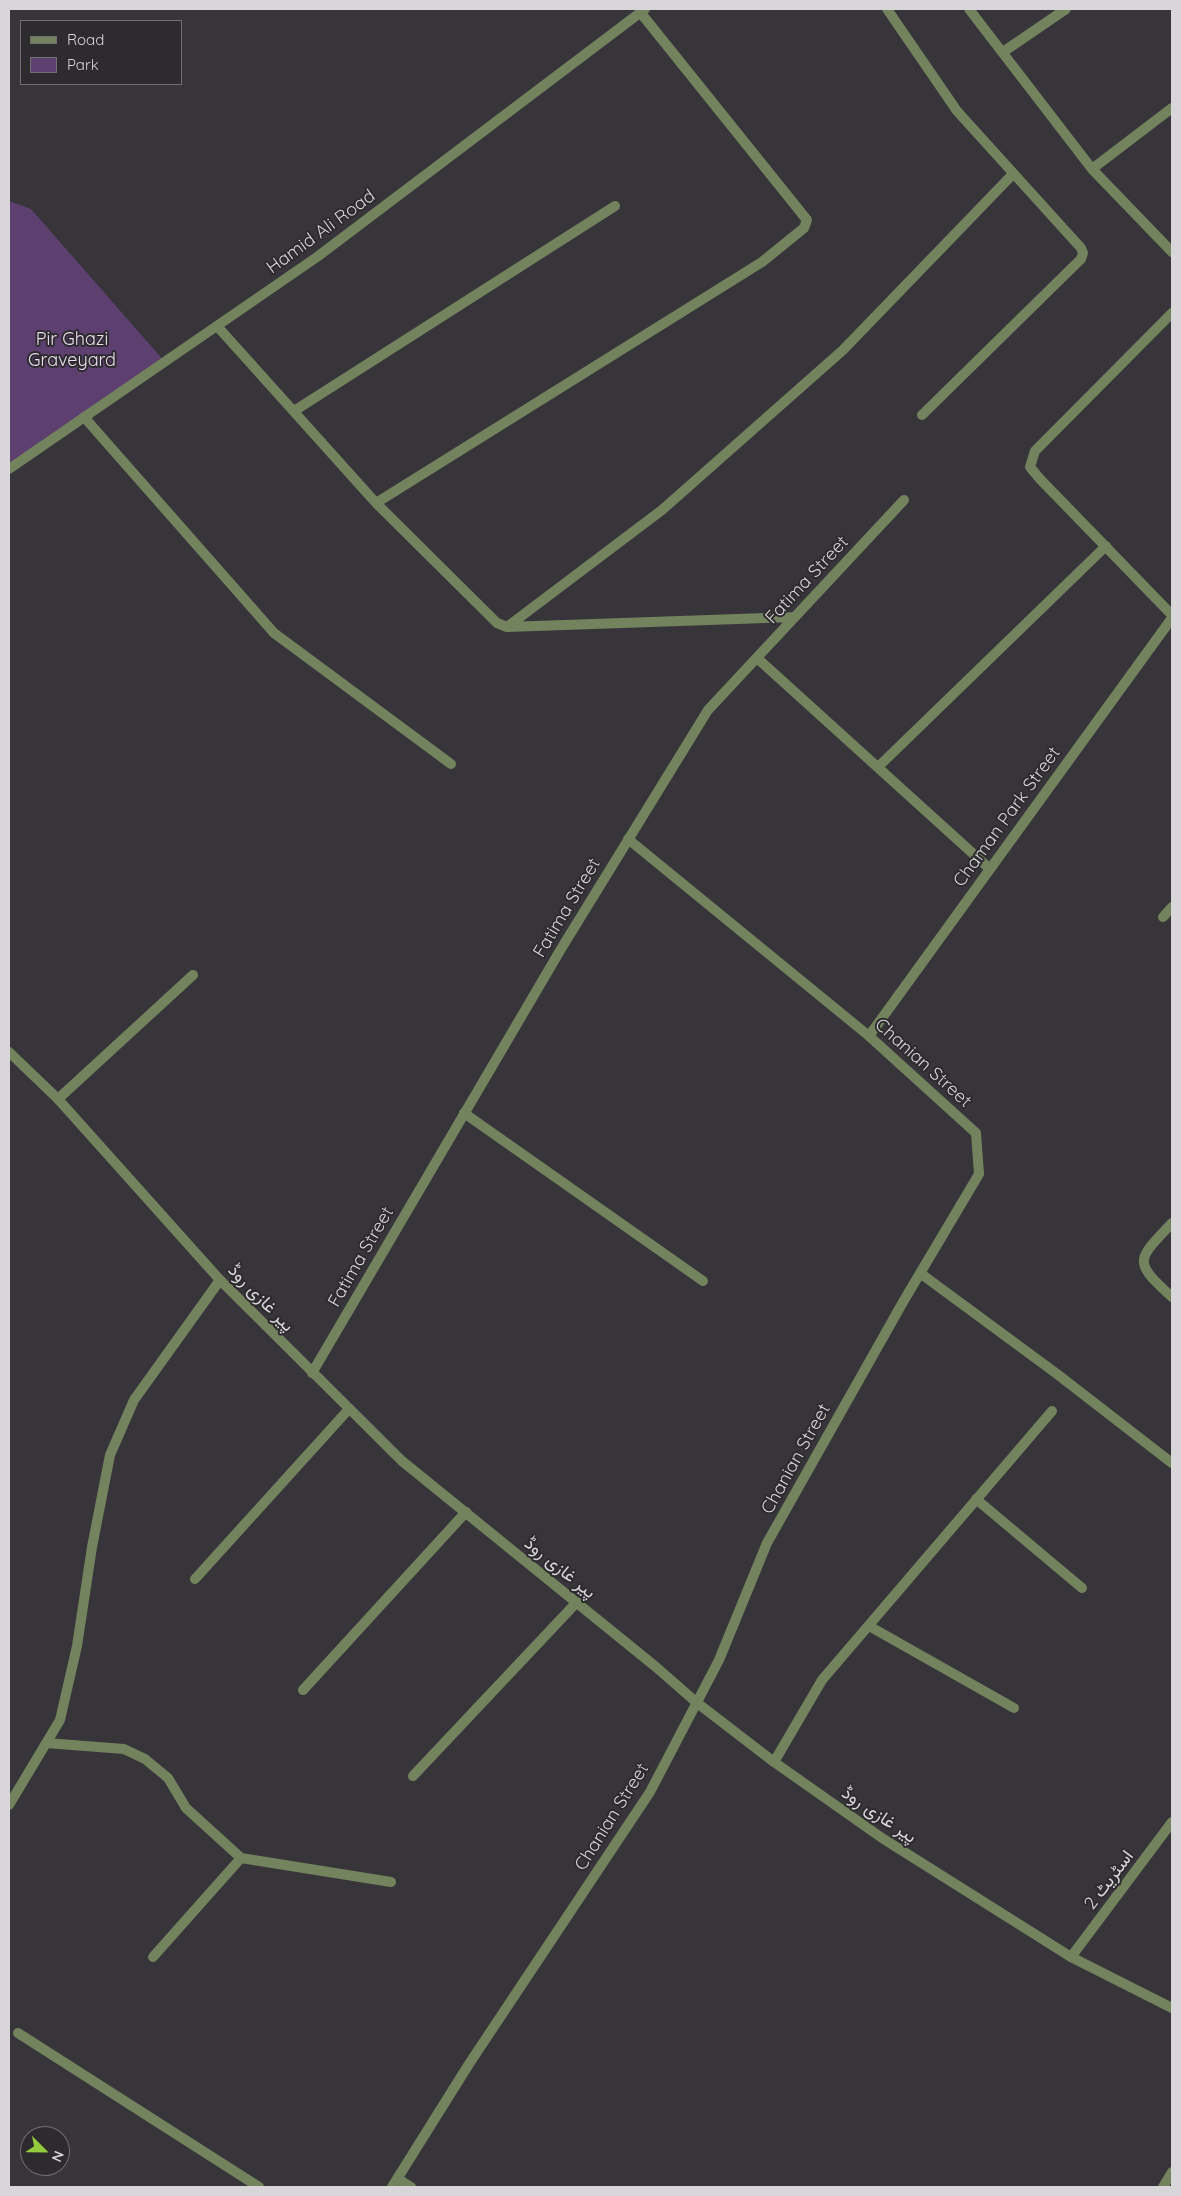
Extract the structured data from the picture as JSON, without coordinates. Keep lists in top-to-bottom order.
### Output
{
  "streets": {
    "street": [
      "Hamid Ali Road",
      "Fatima Street",
      "Chaman Park Street",
      "Chanian Street",
      "پیر غازی روڈ",
      "اسٹریٹ 2"
    ]
  },
  "crossings": [
    ["Fatima Street", "Chanian Street"],
    ["Fatima Street", "پیر غازی روڈ"],
    ["Chaman Park Street", "Chanian Street"],
    ["Chanian Street", "پیر غازی روڈ"],
    ["پیر غازی روڈ", "اسٹریٹ 2"]
  ],
  "parks": ["Pir Ghazi Graveyard"],
  "legend": ["Road", "Park"],
  "north": "bottom right"
}
